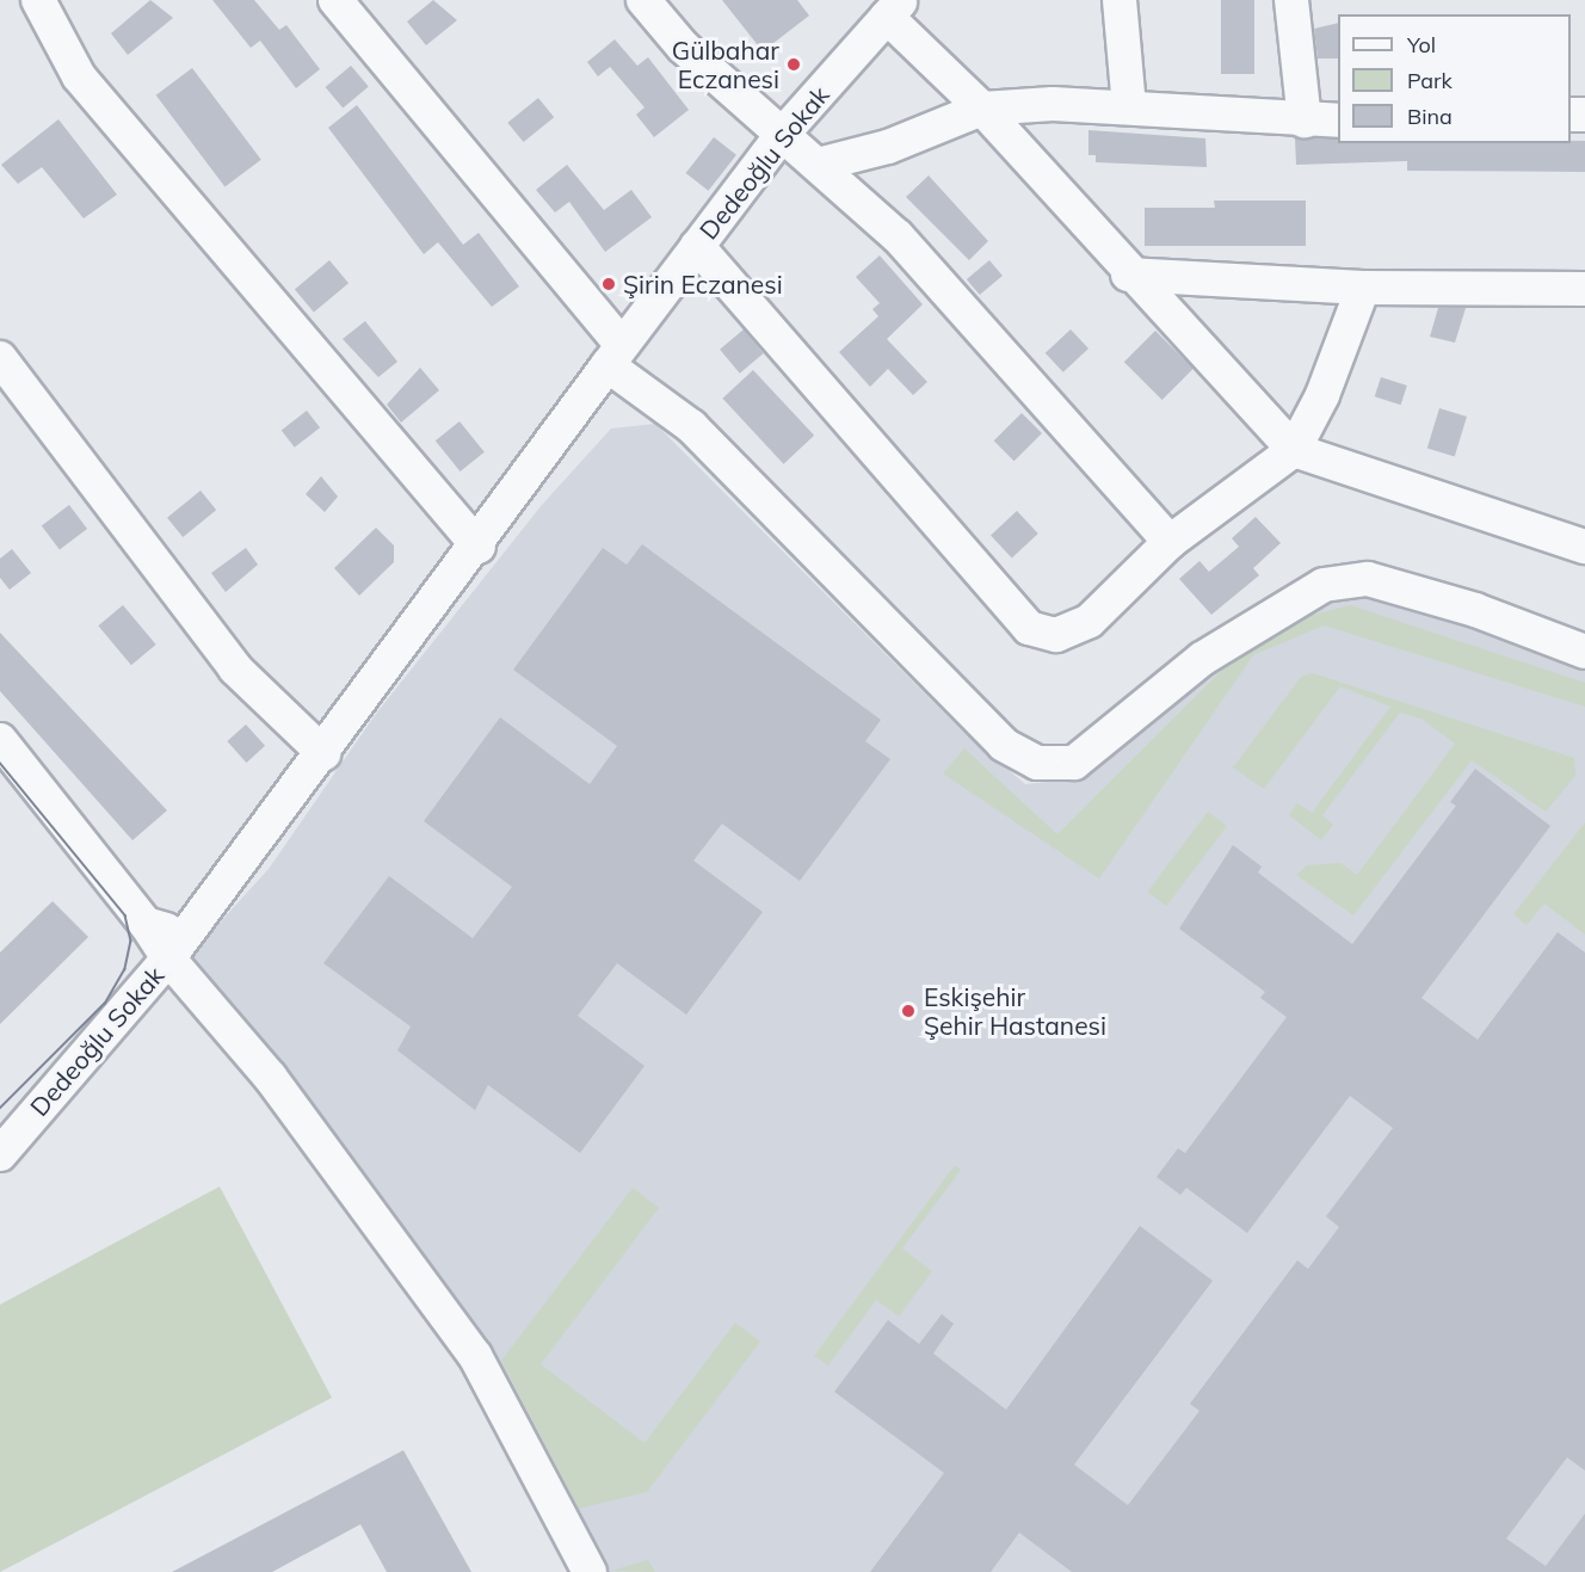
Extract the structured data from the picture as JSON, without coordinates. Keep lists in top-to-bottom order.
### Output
{
  "streets": {
    "street": ["Dedeoğlu Sokak"]
  },
  "places": ["Gülbahar Eczanesi", "Şirin Eczanesi", "Eskişehir Şehir Hastanesi"],
  "legend": ["Yol", "Park", "Bina"]
}
